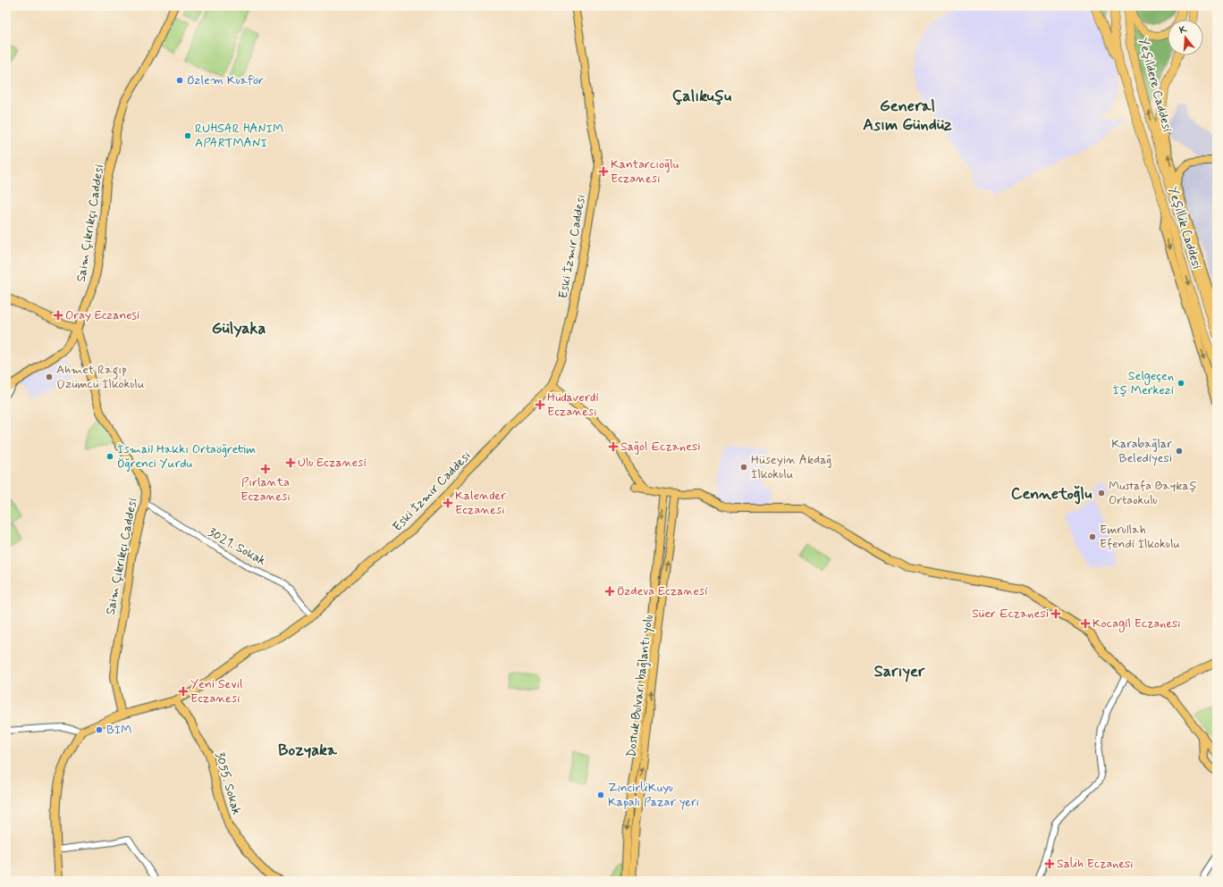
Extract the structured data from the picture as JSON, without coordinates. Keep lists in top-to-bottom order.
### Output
{
  "streets": {
    "highway": ["Yeşildere Caddesi", "Yeşillik Caddesi"],
    "main road": [
      "Saim Çıkrıkçı Caddesi",
      "Eski İzmir Caddesi",
      "Dostuk Bulvarı bağlantı yolu",
      "3055. Sokak"
    ],
    "street": ["3021. Sokak"]
  },
  "crossings": [
    ["Yeşildere Caddesi", "Yeşillik Caddesi"],
    ["Saim Çıkrıkçı Caddesi", "Eski İzmir Caddesi"],
    ["Saim Çıkrıkçı Caddesi", "3021. Sokak"],
    ["Eski İzmir Caddesi", "3021. Sokak"],
    ["Eski İzmir Caddesi", "3055. Sokak"]
  ],
  "districts": [
    "Çalıkuşu",
    "General Asım Gündüz",
    "Gülyaka",
    "Cennetoğlu",
    "Sarıyer",
    "Bozyaka"
  ],
  "places": {
    "other": [
      "Özlem Kuaför",
      "RUHSAR HANIM APARTMANI",
      "Ahmet Ragıp Üzümcü İlkokulu",
      "Selgeçen İş Merkezi",
      "Karabağlar Belediyesi",
      "İsmail Hakkı Ortaöğretim Öğrenci Yurdu",
      "Hüseyin Akdağ İlkokulu",
      "Mustafa Baykaş Ortaokulu",
      "Emrullah Efendi İlkokulu",
      "BİM",
      "ZincirliKuyu Kapalı Pazar yeri"
    ],
    "health": [
      "Kantarcıoğlu Eczanesi",
      "Oray Eczanesi",
      "Hüdaverdi Eczanesi",
      "Sağol Eczanesi",
      "Ulu Eczanesi",
      "Pırlanta Eczanesi",
      "Kalender Eczanesi",
      "Özdeva Eczanesi",
      "Süer Eczanesi",
      "Kocagil Eczanesi",
      "Yeni Sevil Eczanesi",
      "Salih Eczanesi"
    ]
  },
  "north": "top"
}
